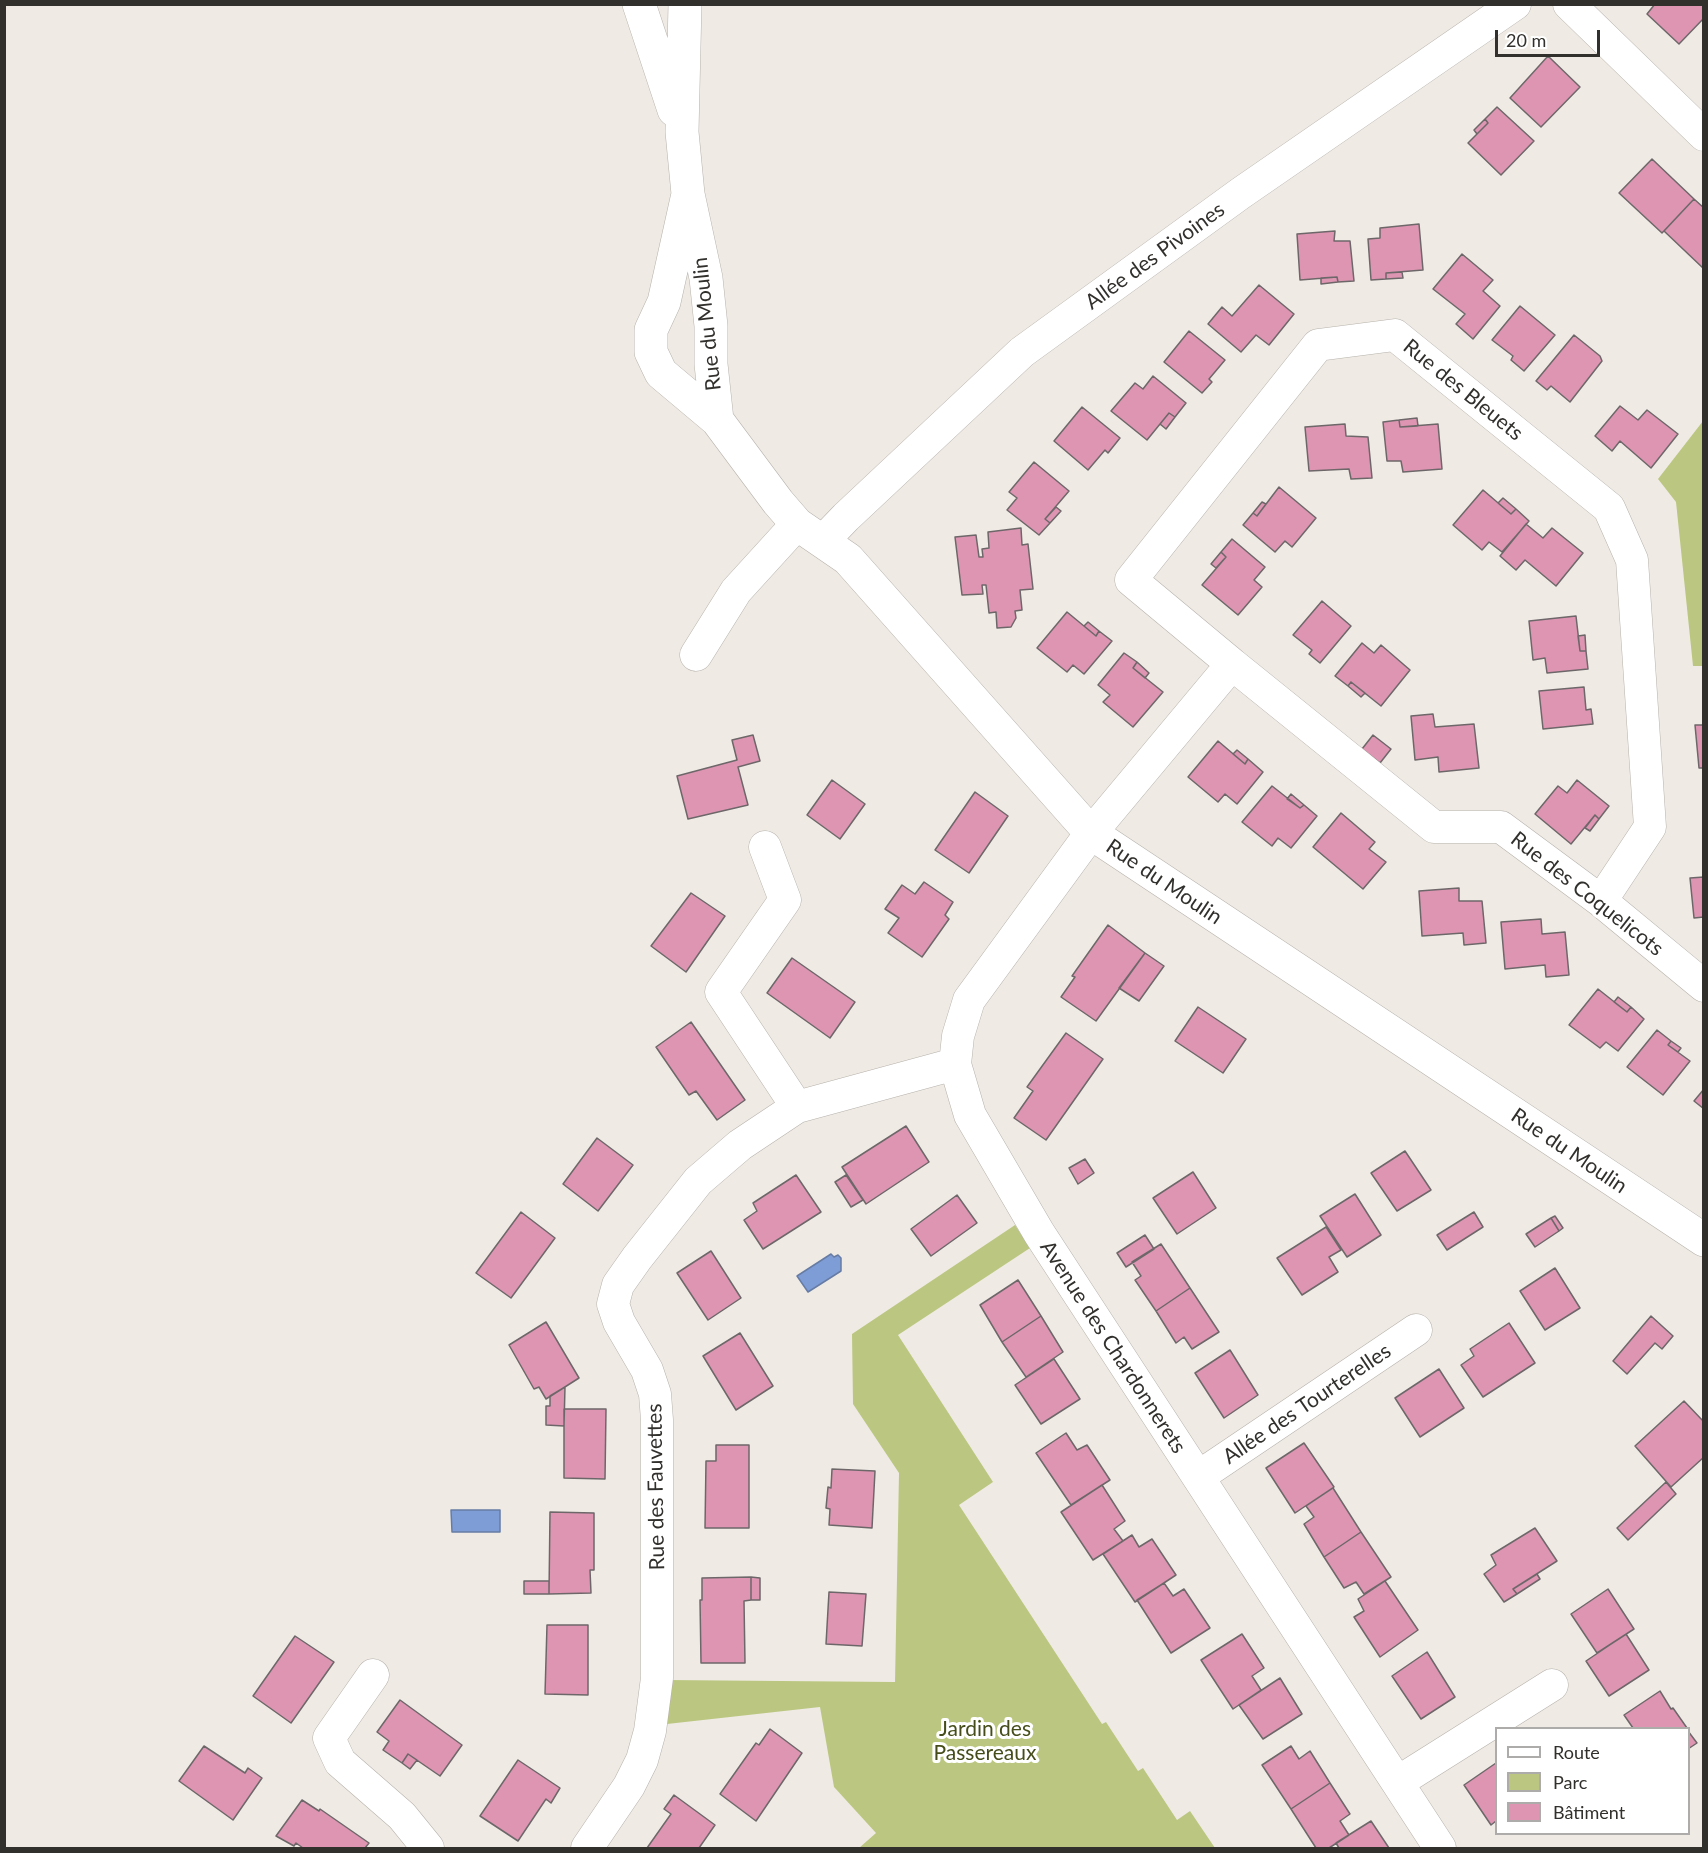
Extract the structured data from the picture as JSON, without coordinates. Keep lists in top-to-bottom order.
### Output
{
  "streets": {
    "street": [
      "Allée des Pivoines",
      "Rue du Moulin",
      "Rue des Bleuets",
      "Rue des Coquelicots",
      "Avenue des Chardonnerets",
      "Allée des Tourterelles",
      "Rue des Fauvettes"
    ]
  },
  "crossings": [
    ["Allée des Pivoines", "Rue du Moulin"],
    ["Rue du Moulin", "Avenue des Chardonnerets"],
    ["Rue des Bleuets", "Rue des Coquelicots"],
    ["Avenue des Chardonnerets", "Allée des Tourterelles"],
    ["Avenue des Chardonnerets", "Rue des Fauvettes"]
  ],
  "parks": ["Jardin des Passereaux"],
  "legend": ["Route", "Parc", "Bâtiment"],
  "scale_bar": "20 m"
}
